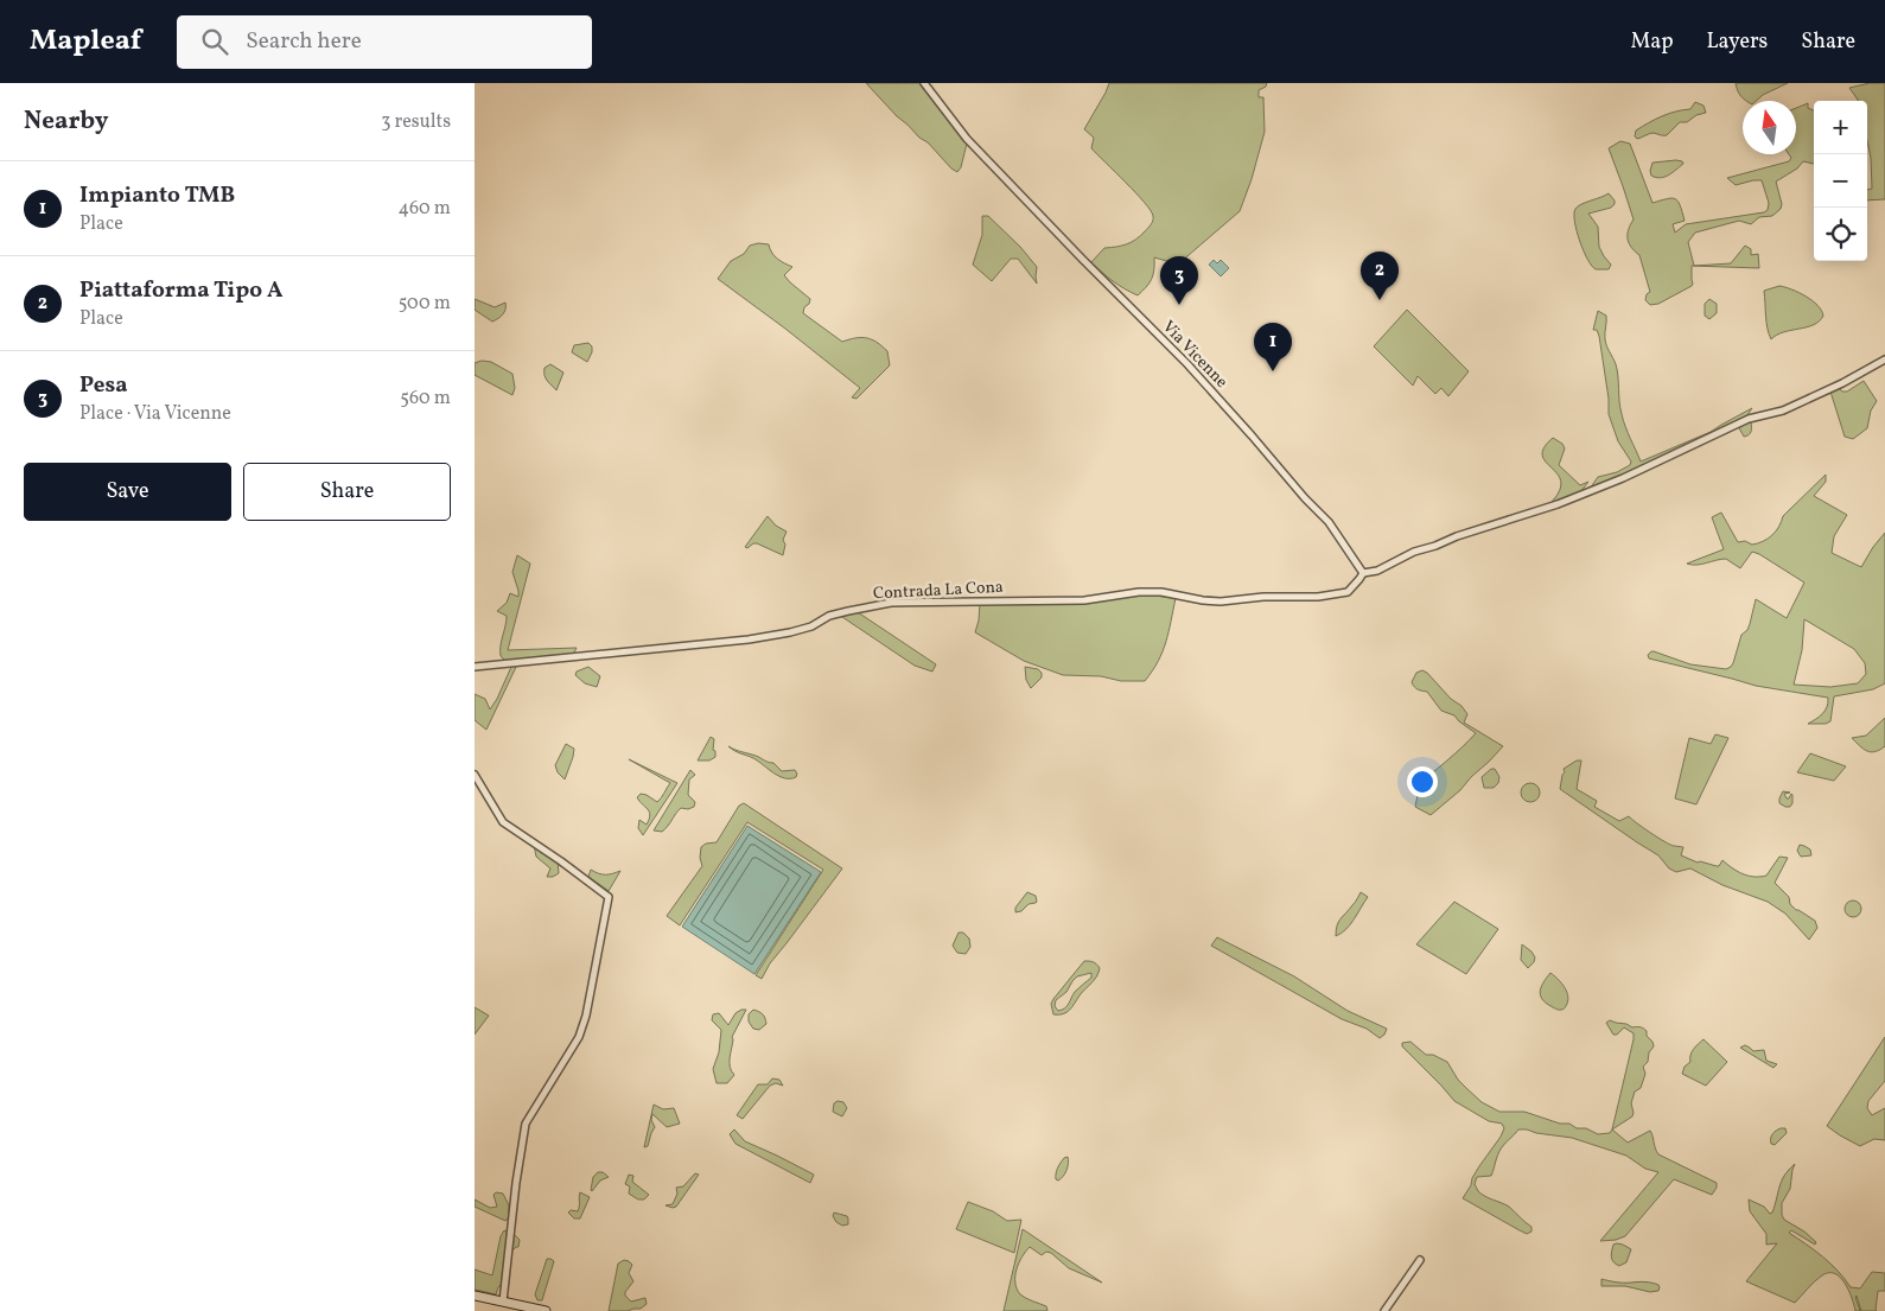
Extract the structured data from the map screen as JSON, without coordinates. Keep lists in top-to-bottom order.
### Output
{
  "streets": {
    "street": ["Via Vicenne", "Contrada La Cona"]
  },
  "crossings": [
    ["Via Vicenne", "Contrada La Cona"]
  ],
  "north": "top",
  "page": {
    "header": "Mapleaf",
    "search": "Search here",
    "nav": ["Map", "Layers", "Share"],
    "heading": ["Nearby", "3 results"],
    "map_buttons": ["+", "−"],
    "list": [
      {
        "mark": "1",
        "name": "Impianto TMB",
        "note": "Place",
        "value": "460 m"
      },
      {
        "mark": "2",
        "name": "Piattaforma Tipo A",
        "note": "Place",
        "value": "500 m"
      },
      {
        "mark": "3",
        "name": "Pesa",
        "note": "Place · Via Vicenne",
        "value": "560 m"
      }
    ],
    "pins": ["2", "3", "1"],
    "buttons": ["Save", "Share"]
  }
}
